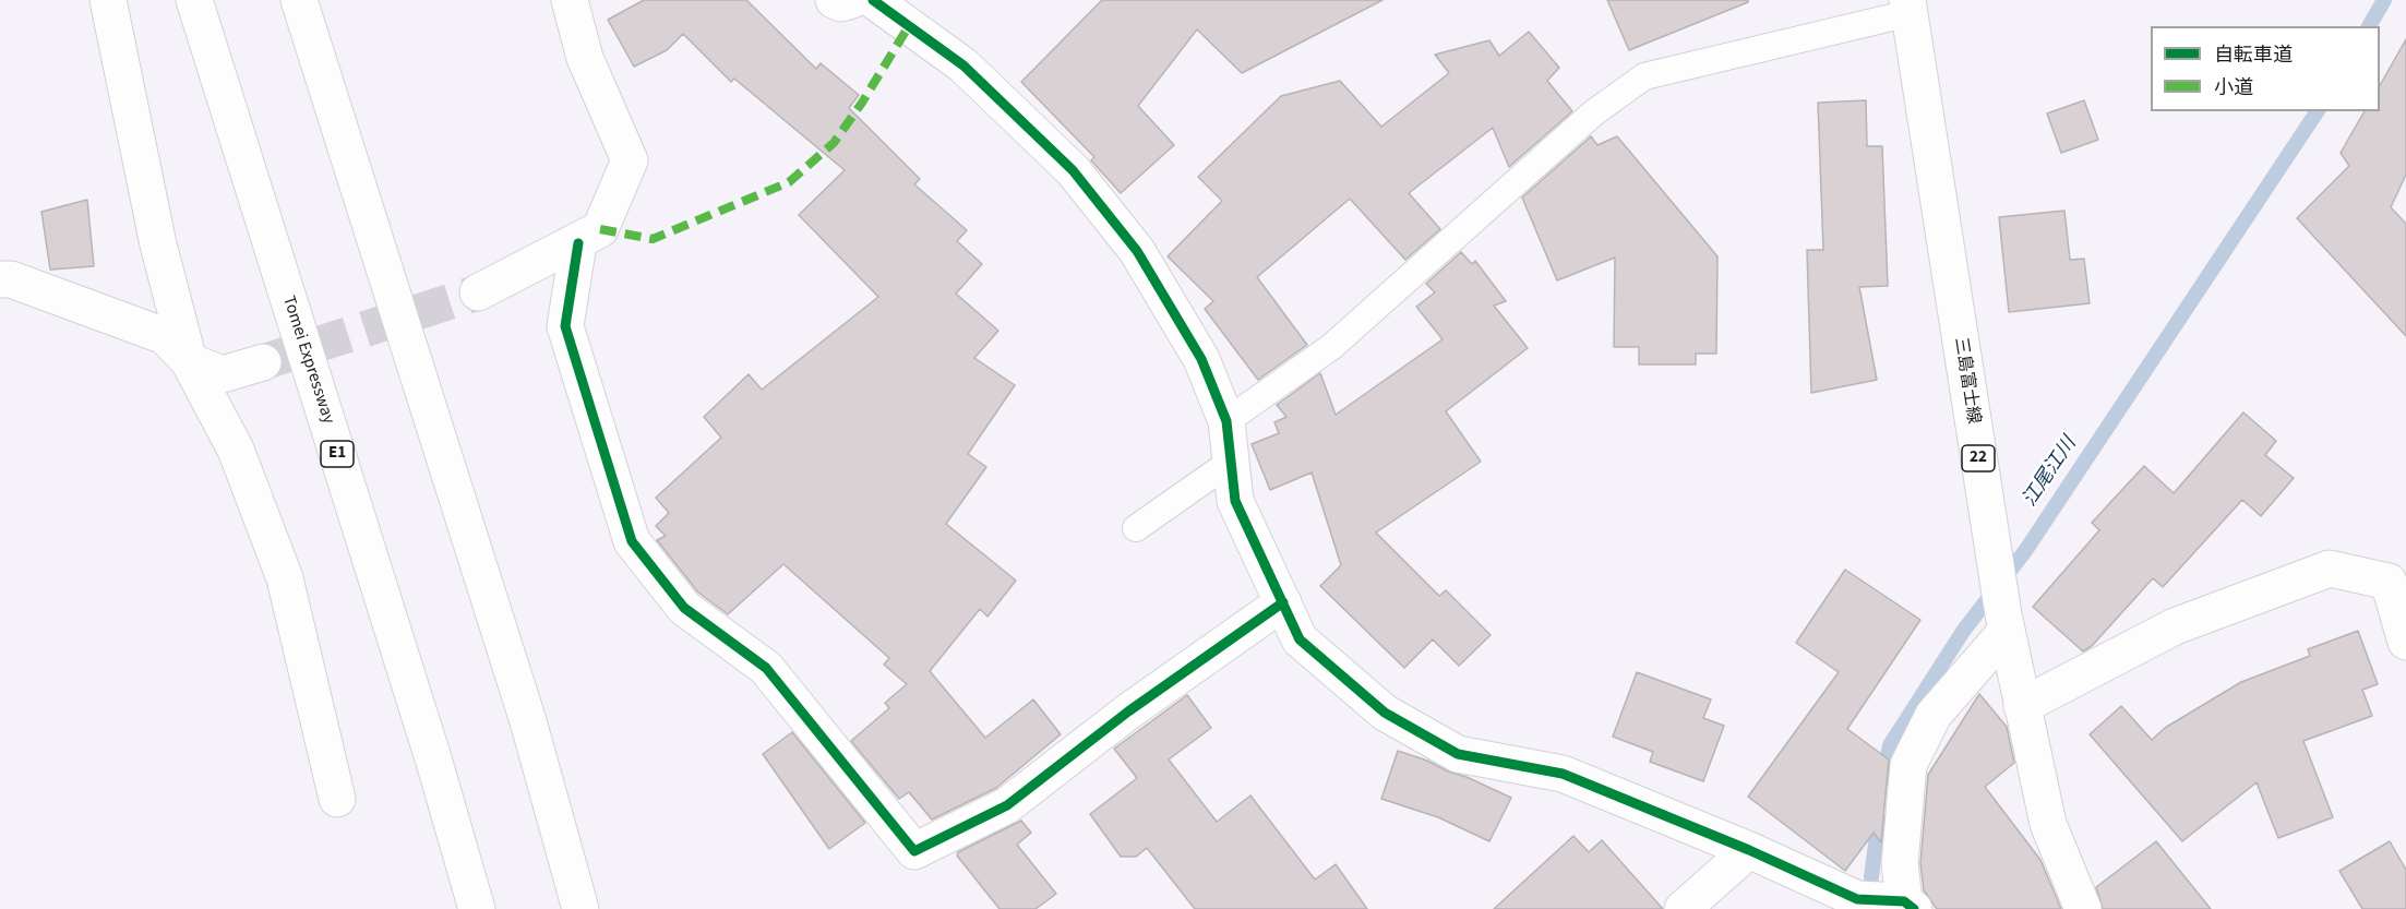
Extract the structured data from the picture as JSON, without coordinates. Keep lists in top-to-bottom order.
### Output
{
  "streets": {
    "main road": [
      "Tomei Expressway",
      "三島富士線",
      "E1",
      "22"
    ]
  },
  "water": ["江尾江川"],
  "legend": ["自転車道", "小道"]
}
